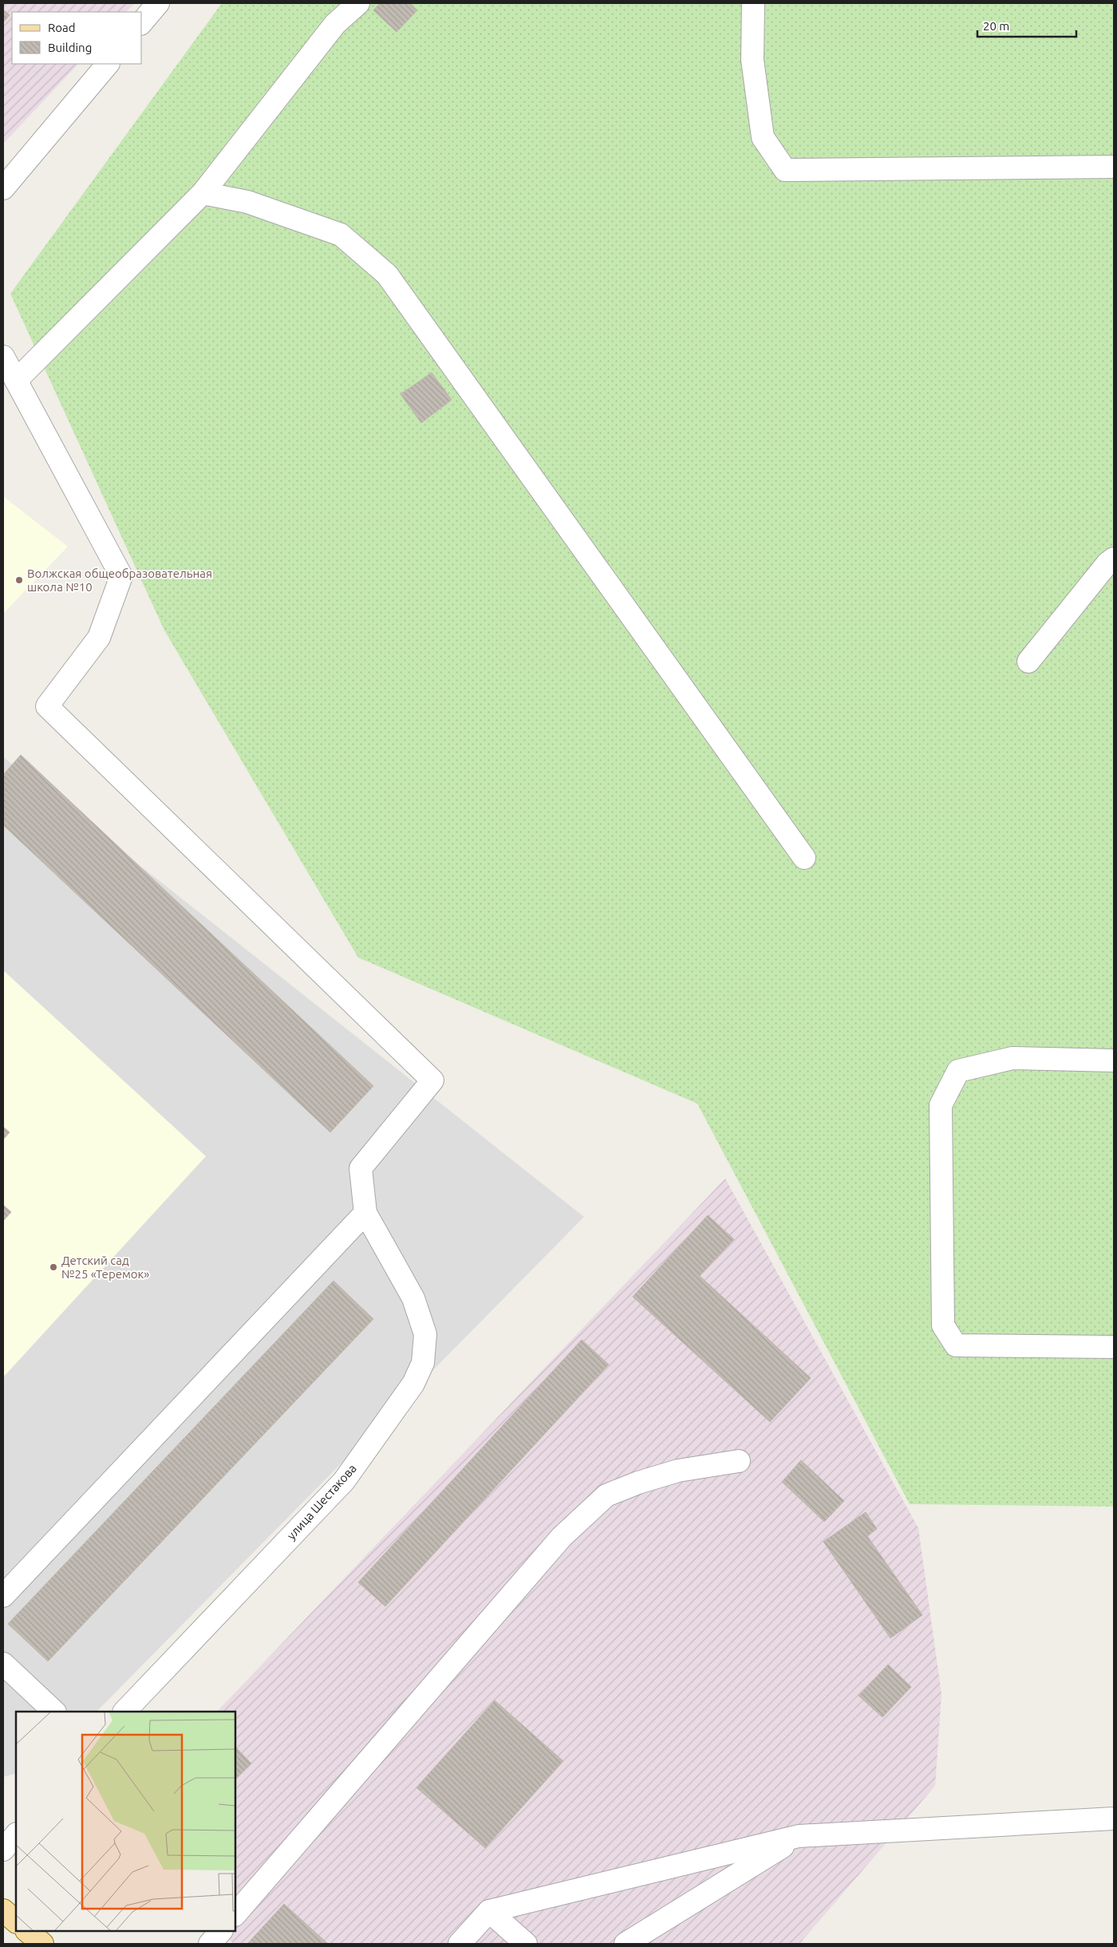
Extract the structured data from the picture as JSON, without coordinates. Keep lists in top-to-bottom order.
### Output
{
  "streets": {
    "street": ["улица Шестакова"]
  },
  "places": ["Волжская общеобразовательная школа №10", "Детский сад №25 «Теремок»"],
  "legend": ["Road", "Building"],
  "scale_bar": "20 m"
}
